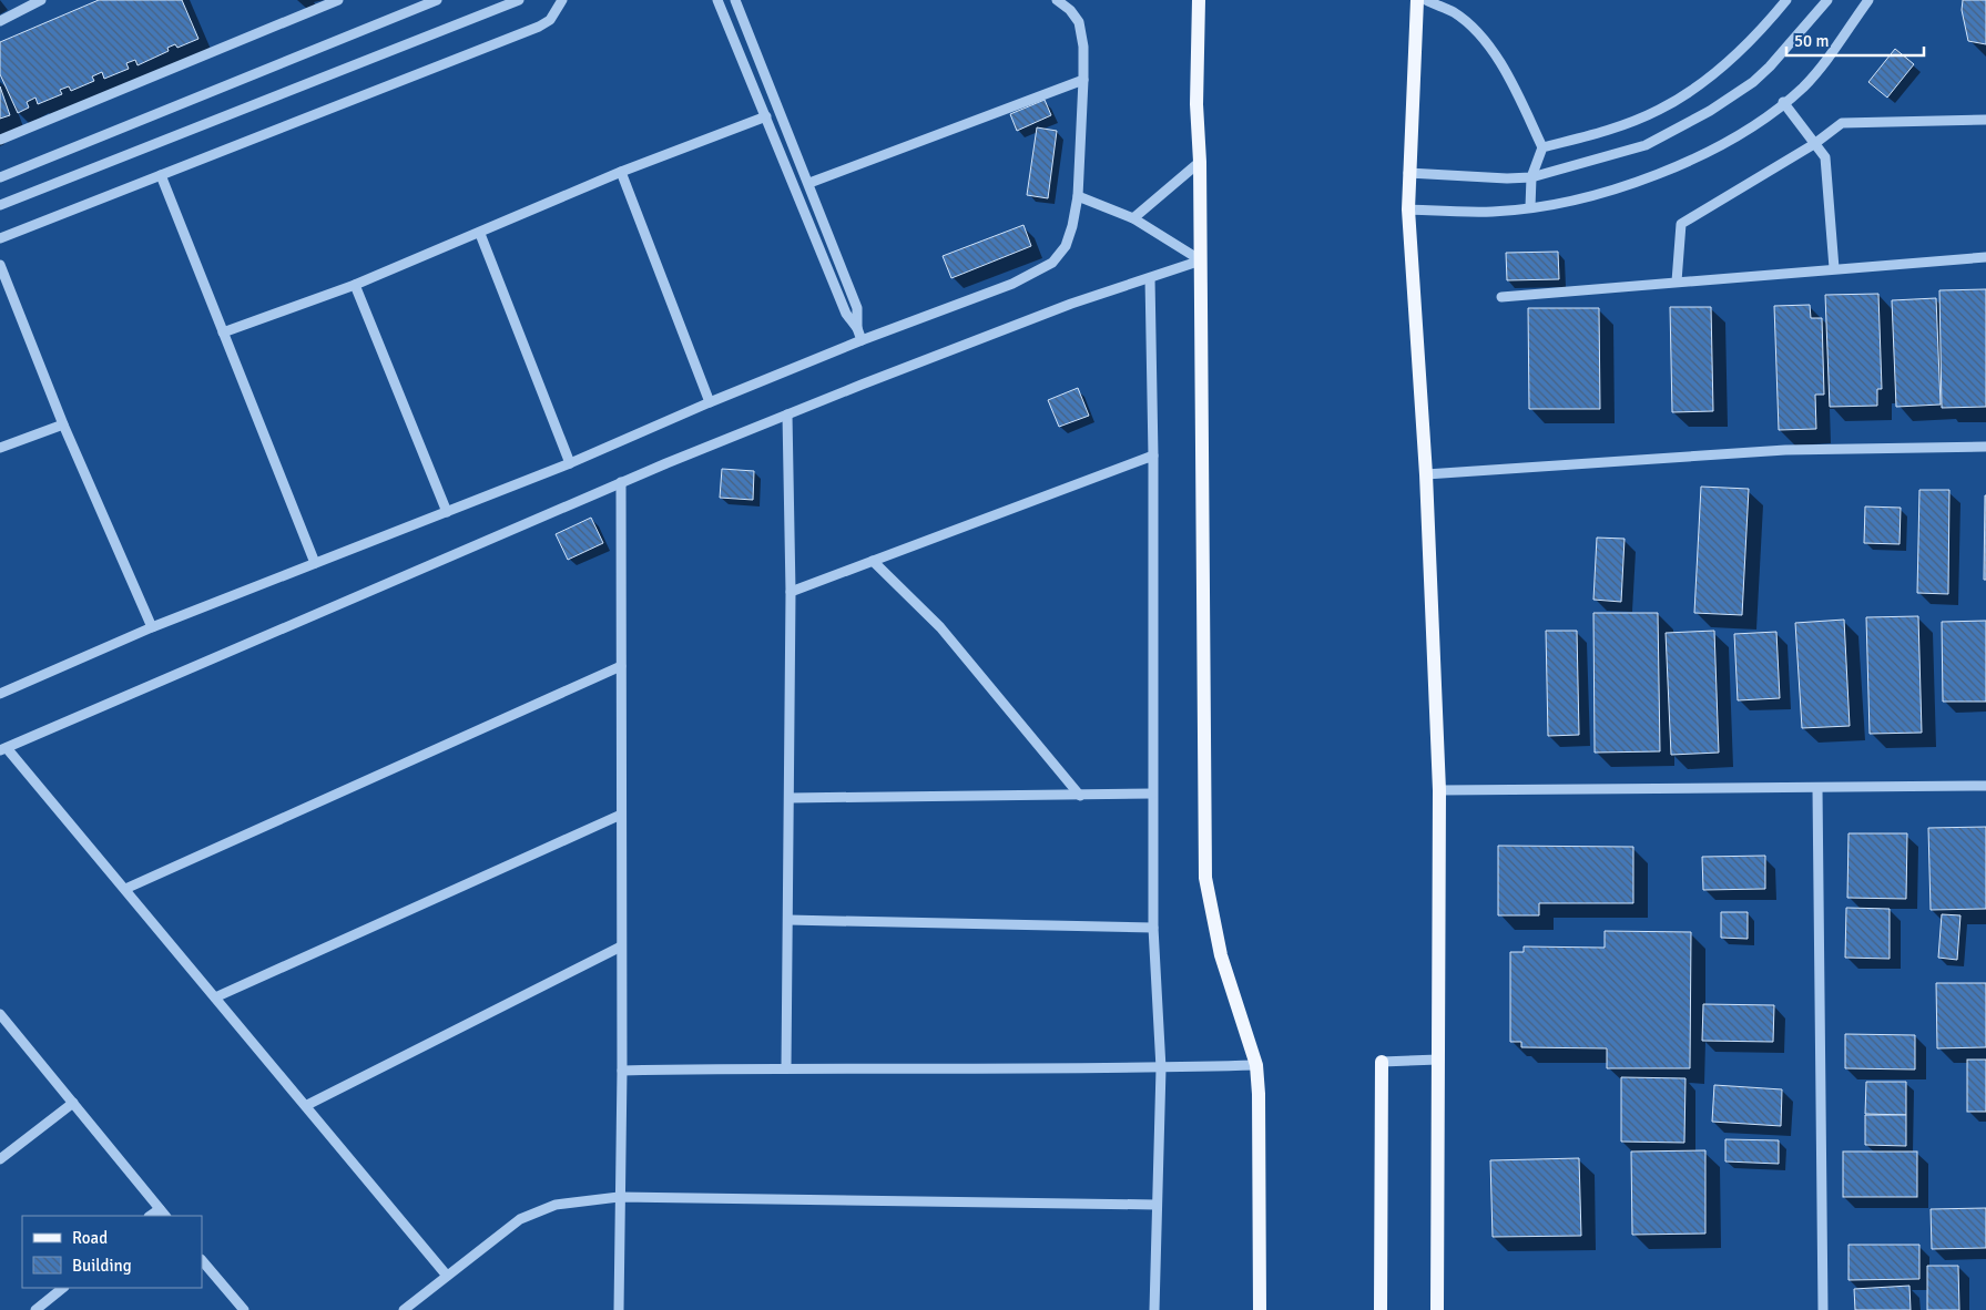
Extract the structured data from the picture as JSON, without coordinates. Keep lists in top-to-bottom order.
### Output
{
  "legend": ["Road", "Building"],
  "scale_bar": "50 m"
}
